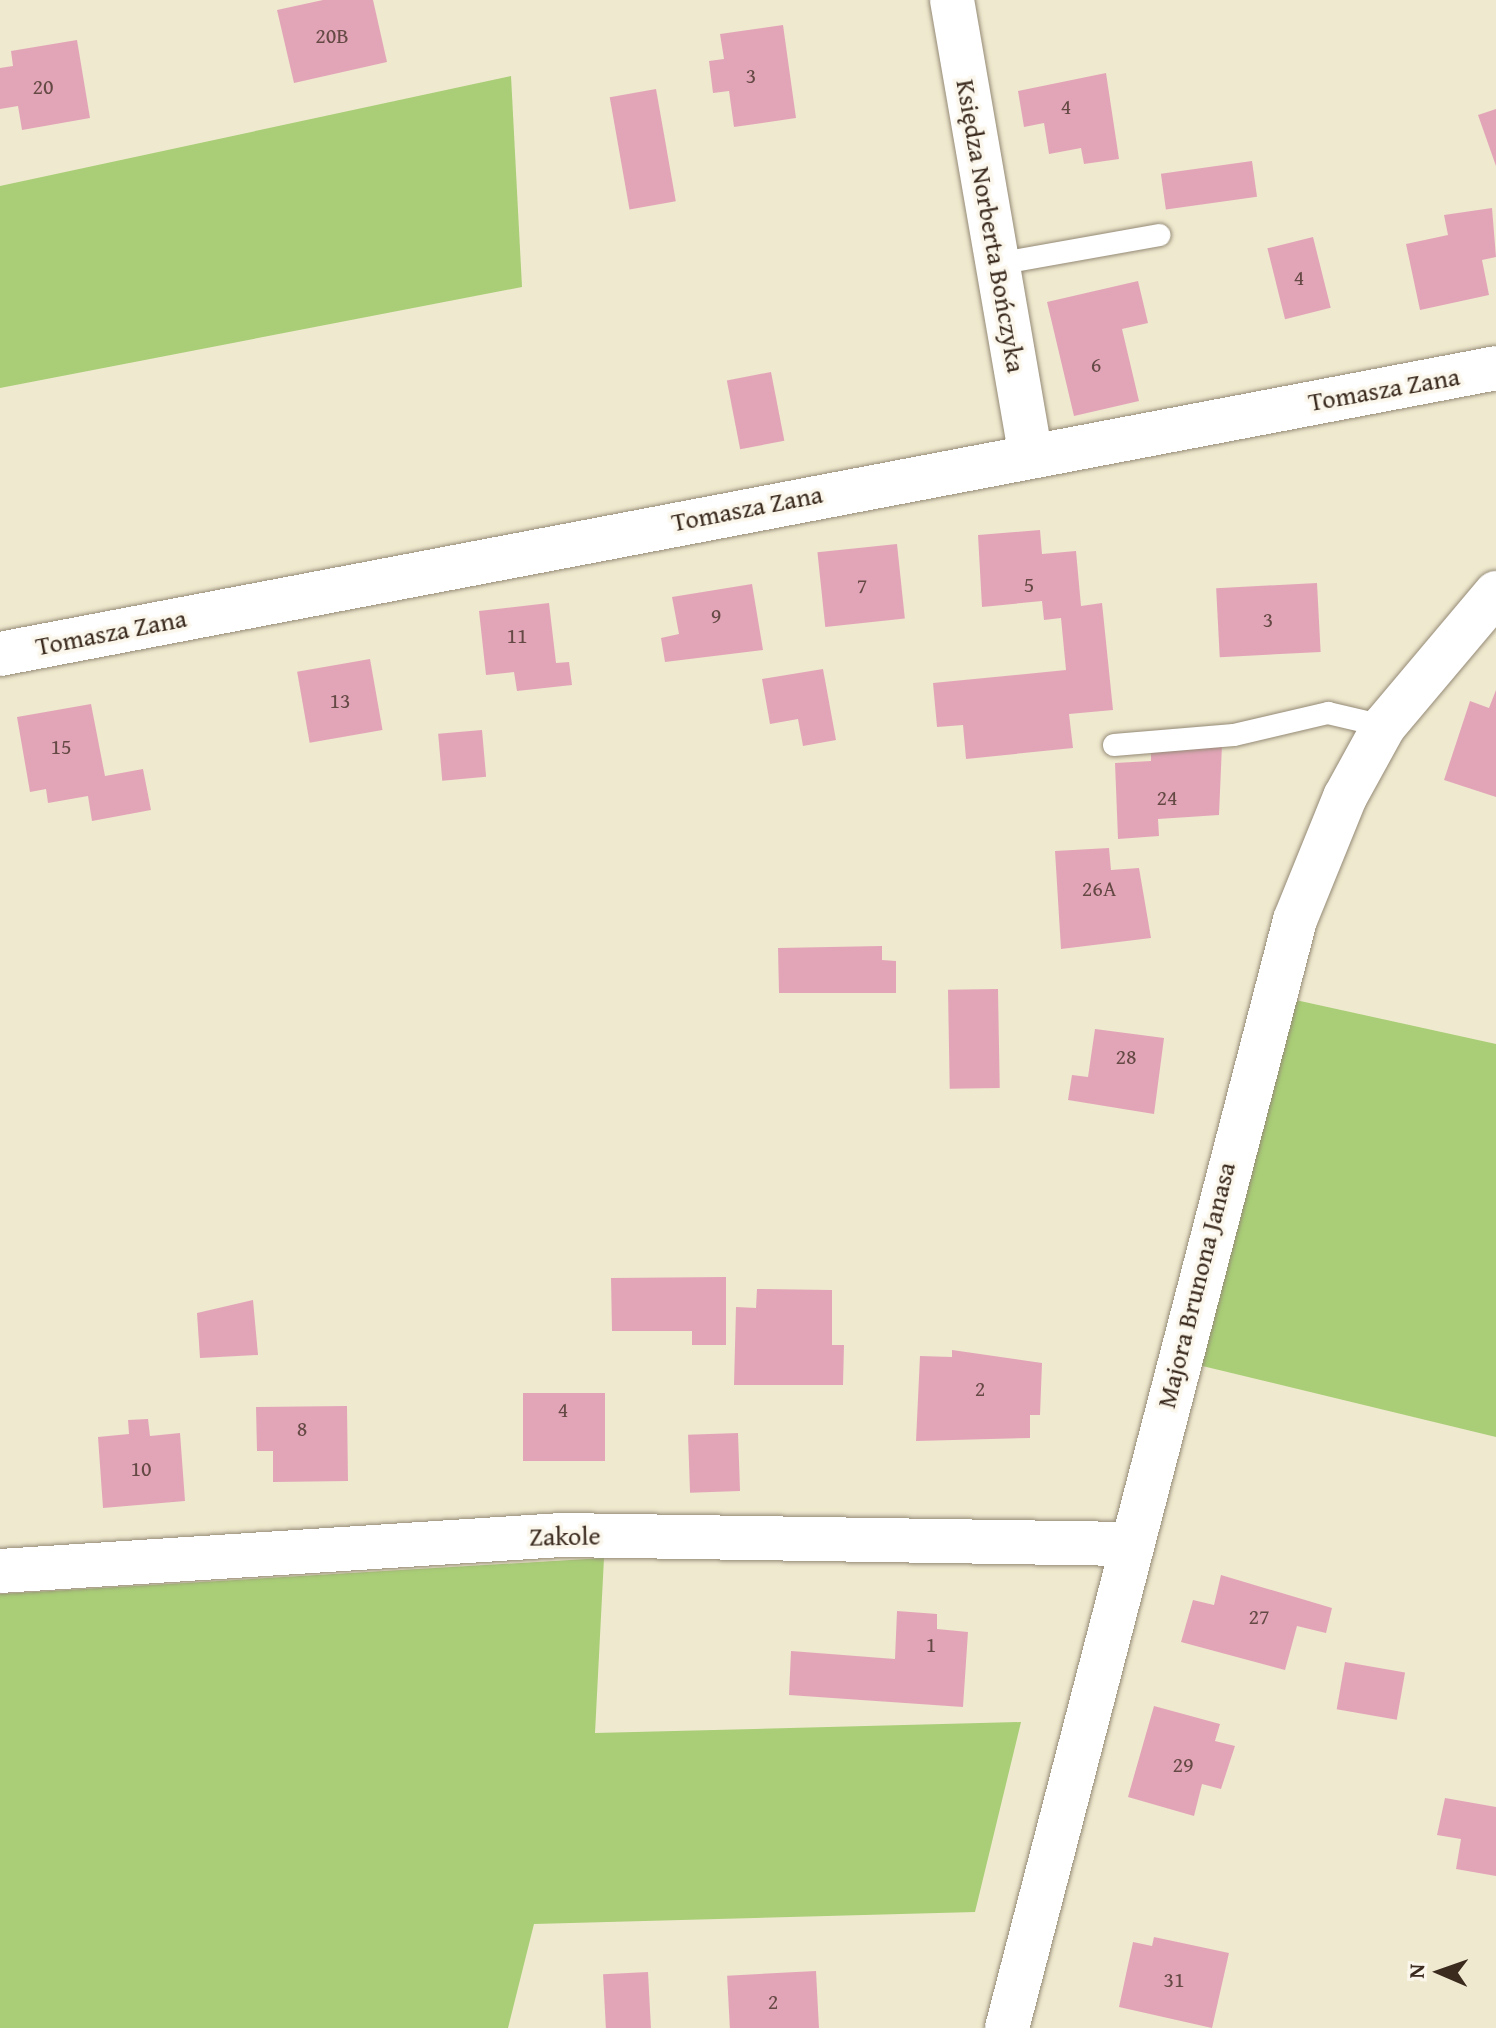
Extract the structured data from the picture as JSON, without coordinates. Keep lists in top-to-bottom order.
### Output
{
  "streets": {
    "street": [
      "Księdza Norberta Bończyka",
      "Tomasza Zana",
      "Majora Brunona Janasa",
      "Zakole"
    ]
  },
  "crossings": [
    ["Księdza Norberta Bończyka", "Tomasza Zana"],
    ["Majora Brunona Janasa", "Zakole"]
  ],
  "house_numbers": [
    "20B",
    "3",
    "20",
    "4",
    "4",
    "6",
    "5",
    "7",
    "9",
    "3",
    "11",
    "13",
    "15",
    "24",
    "26A",
    "28",
    "2",
    "4",
    "8",
    "10",
    "27",
    "1",
    "29",
    "31",
    "2"
  ],
  "north": "left"
}
